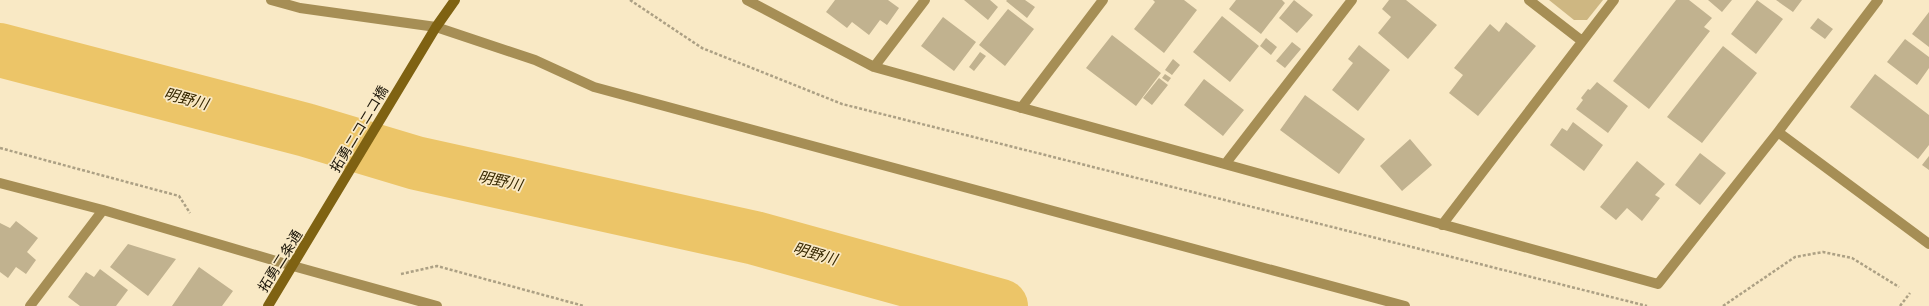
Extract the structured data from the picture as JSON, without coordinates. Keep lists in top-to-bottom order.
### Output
{
  "streets": {
    "street": ["拓勇ニコニコ橋", "拓勇二条通"]
  },
  "crossings": [
    ["拓勇ニコニコ橋", "拓勇二条通"]
  ],
  "water": ["明野川"]
}
